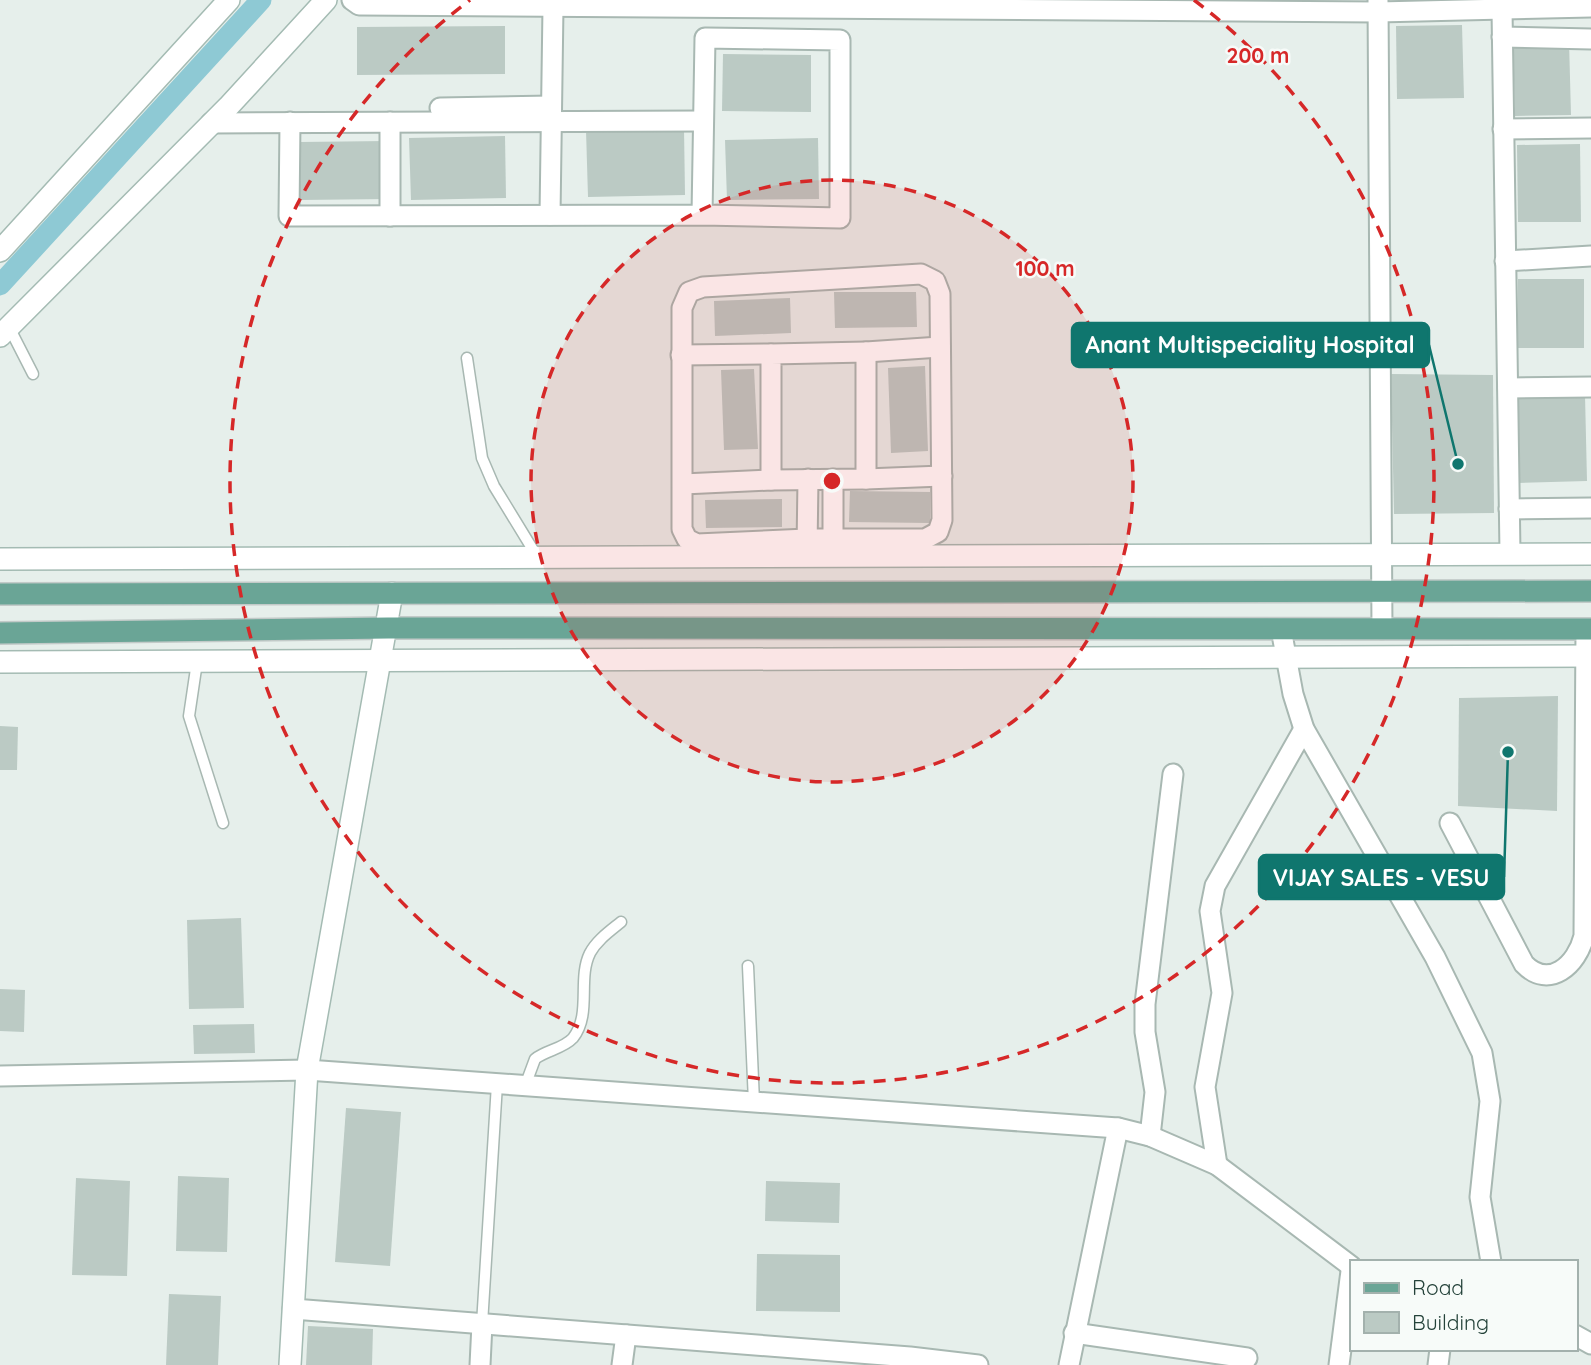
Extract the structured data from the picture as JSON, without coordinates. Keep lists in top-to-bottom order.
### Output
{
  "places": ["Anant Multispeciality Hospital", "VIJAY SALES - VESU"],
  "legend": ["Road", "Building"],
  "rings": ["200 m", "100 m"]
}
